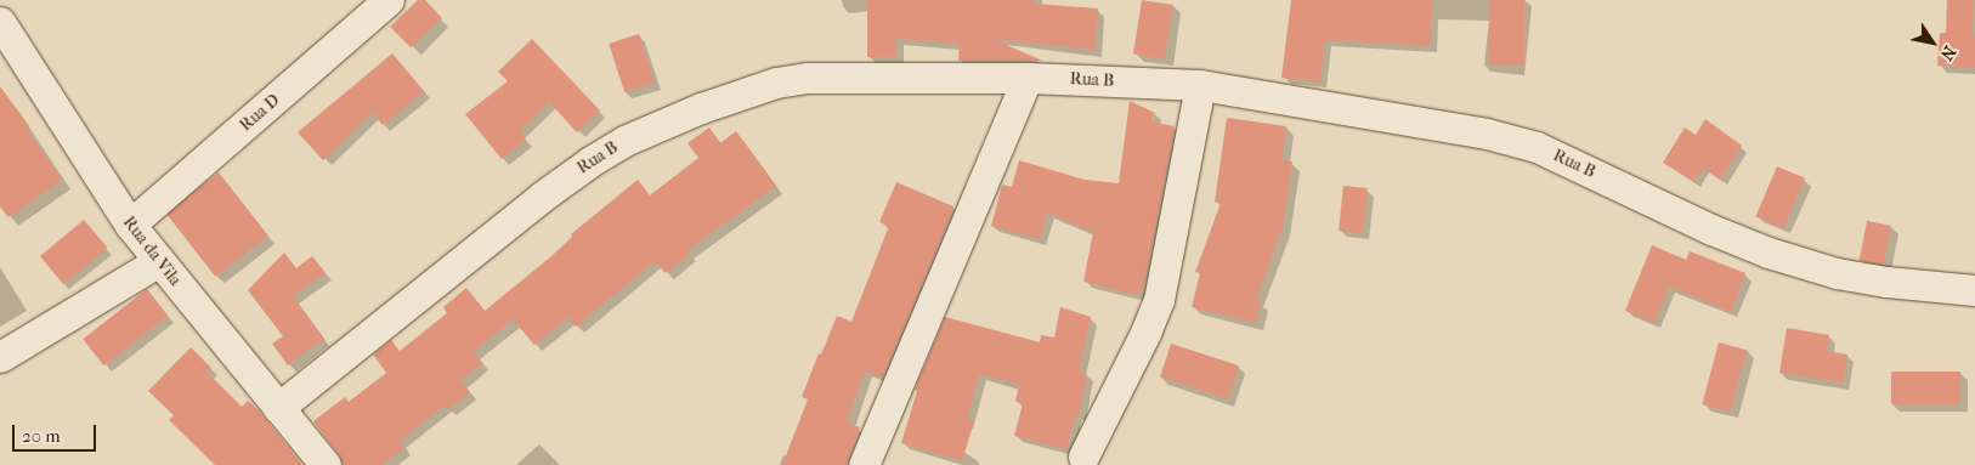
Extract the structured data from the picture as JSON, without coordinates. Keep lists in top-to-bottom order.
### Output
{
  "streets": {
    "street": ["Rua B", "Rua D", "Rua da Vila"]
  },
  "crossings": [
    ["Rua B", "Rua da Vila"],
    ["Rua D", "Rua da Vila"]
  ],
  "scale_bar": "20 m",
  "north": "bottom right"
}
